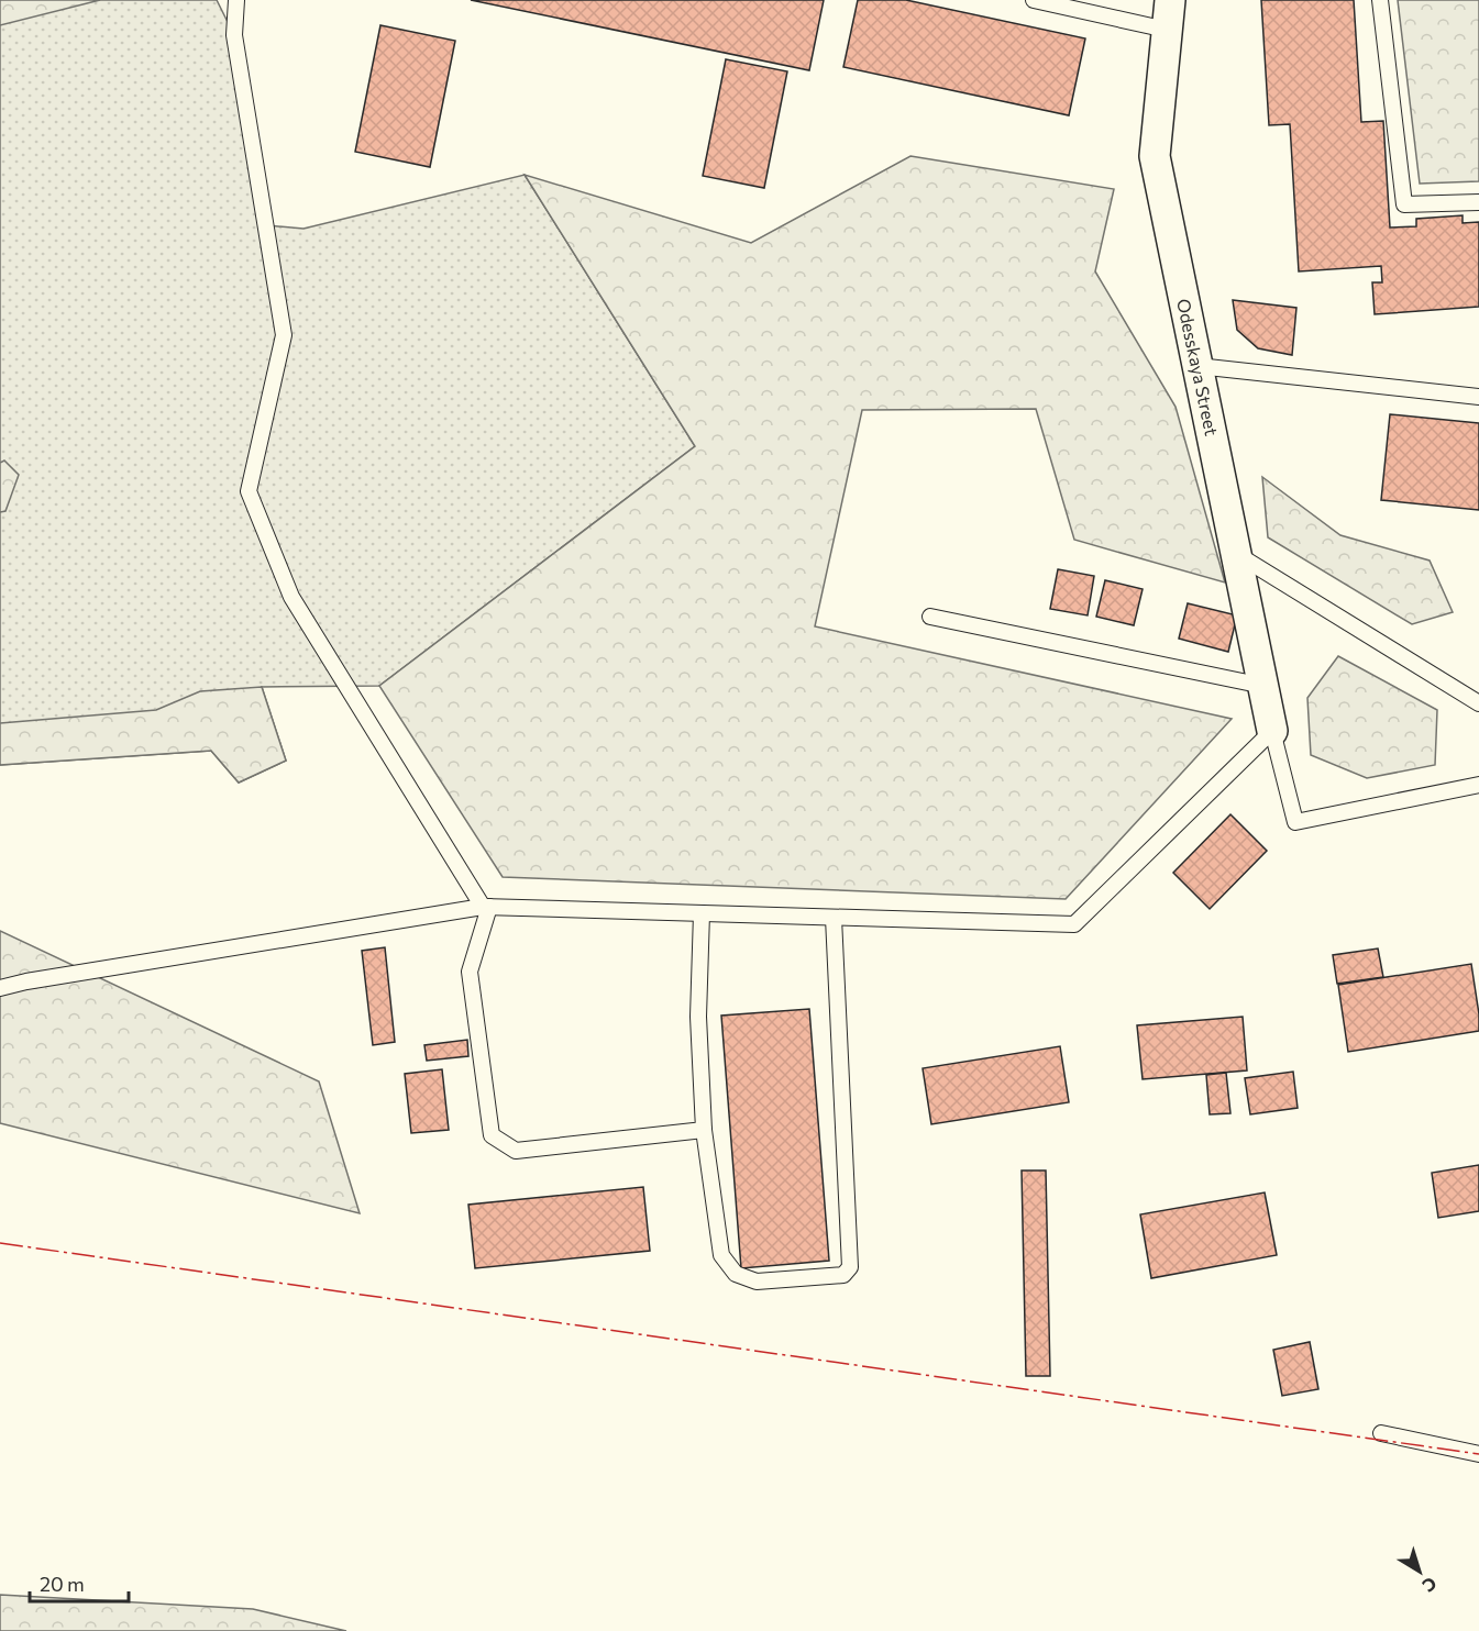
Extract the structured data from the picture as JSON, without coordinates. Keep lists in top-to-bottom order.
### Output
{
  "streets": {
    "street": ["Odesskaya Street"]
  },
  "scale_bar": "20 m",
  "north": "bottom right"
}
